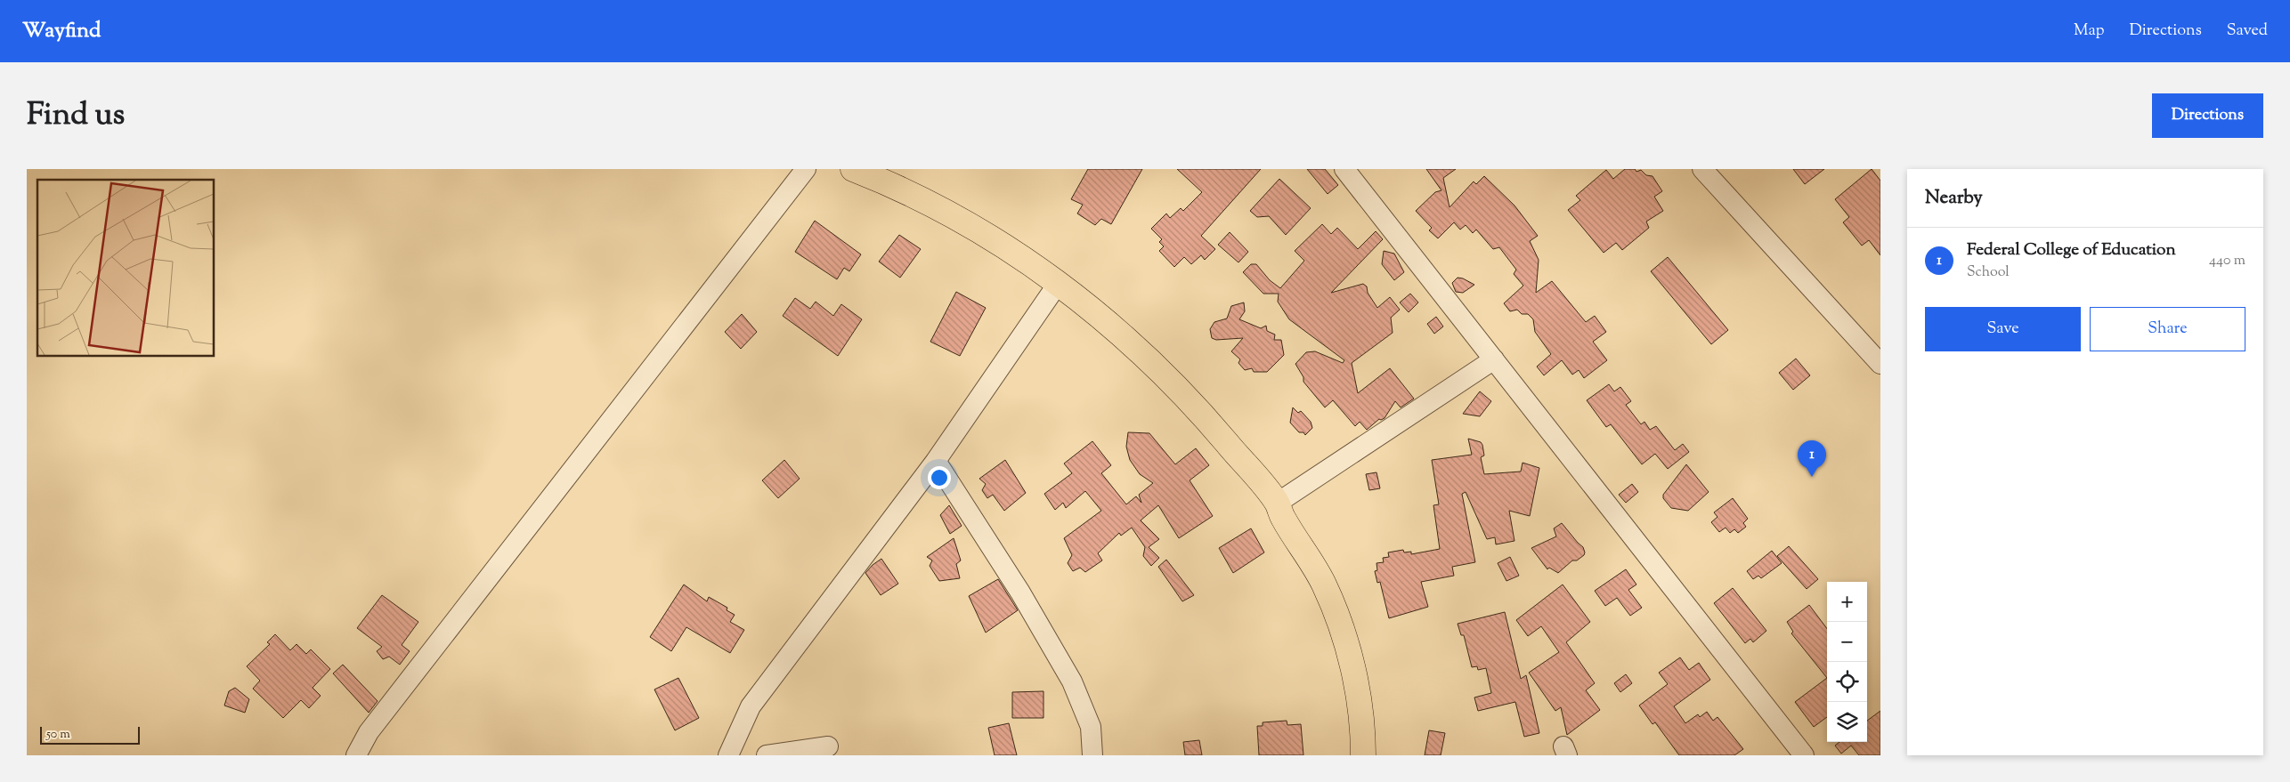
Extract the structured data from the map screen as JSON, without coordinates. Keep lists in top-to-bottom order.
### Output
{
  "scale_bar": "50 m",
  "page": {
    "header": "Wayfind",
    "nav": ["Map", "Directions", "Saved"],
    "title": "Find us",
    "buttons": [
      "Directions",
      ["Save", "Share"]
    ],
    "heading": "Nearby",
    "list": [
      {
        "mark": "1",
        "name": "Federal College of Education",
        "note": "School",
        "value": "440 m"
      }
    ],
    "pins": "1",
    "map_buttons": ["+", "−"],
    "scale": "50 m"
  }
}
